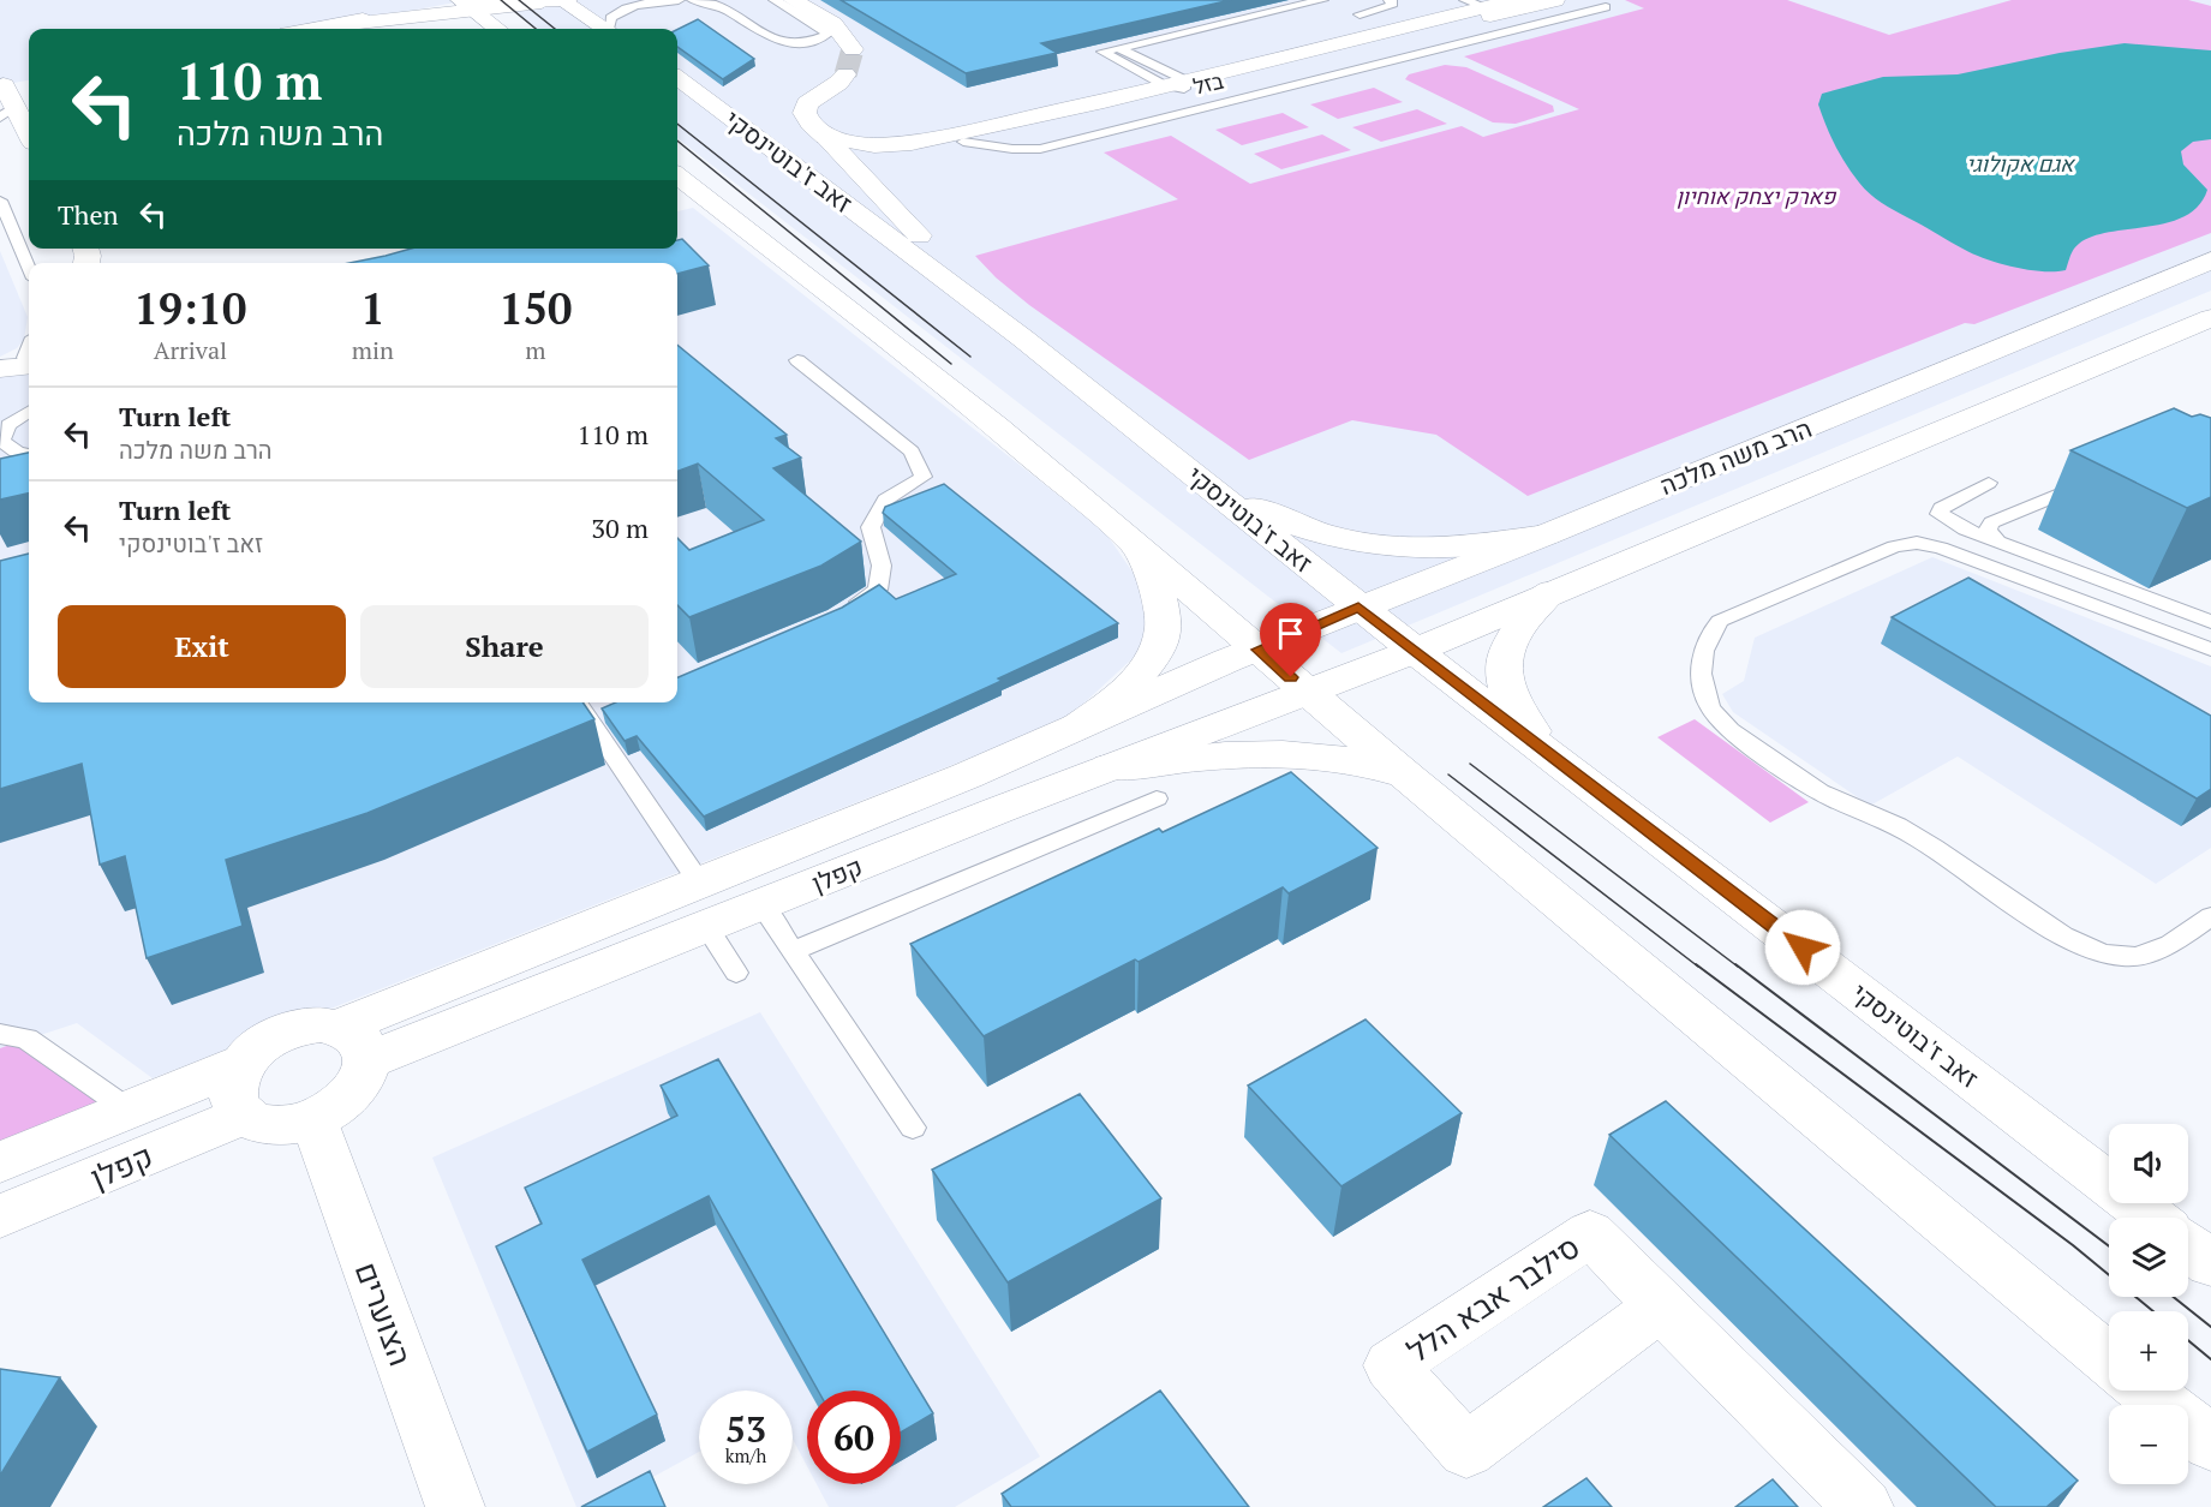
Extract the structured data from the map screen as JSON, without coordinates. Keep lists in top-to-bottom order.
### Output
{
  "streets": {
    "street": [
      "בזל",
      "זאב ז'בוטינסקי",
      "הרב משה מלכה",
      "קפלן",
      "סילבר אבא הלל",
      "הצוערים"
    ]
  },
  "crossings": [
    ["זאב ז'בוטינסקי", "הרב משה מלכה"],
    ["הרב משה מלכה", "קפלן"],
    ["קפלן", "הצוערים"]
  ],
  "water": ["אגם אקולוגי"],
  "parks": ["פארק יצחק אוחיון"],
  "page": {
    "turn": ["110 m", "הרב משה מלכה"],
    "then": "Then",
    "eta": [
      "19:10",
      "Arrival",
      "1",
      "min",
      "150",
      "m"
    ],
    "list": [
      {
        "name": "Turn left",
        "note": "הרב משה מלכה",
        "value": "110 m"
      },
      {
        "name": "Turn left",
        "note": "זאב ז'בוטינסקי",
        "value": "30 m"
      }
    ],
    "buttons": ["Exit", "Share"],
    "map_buttons": ["+", "−"],
    "speed": "53 km/h",
    "limit": "60"
  }
}
